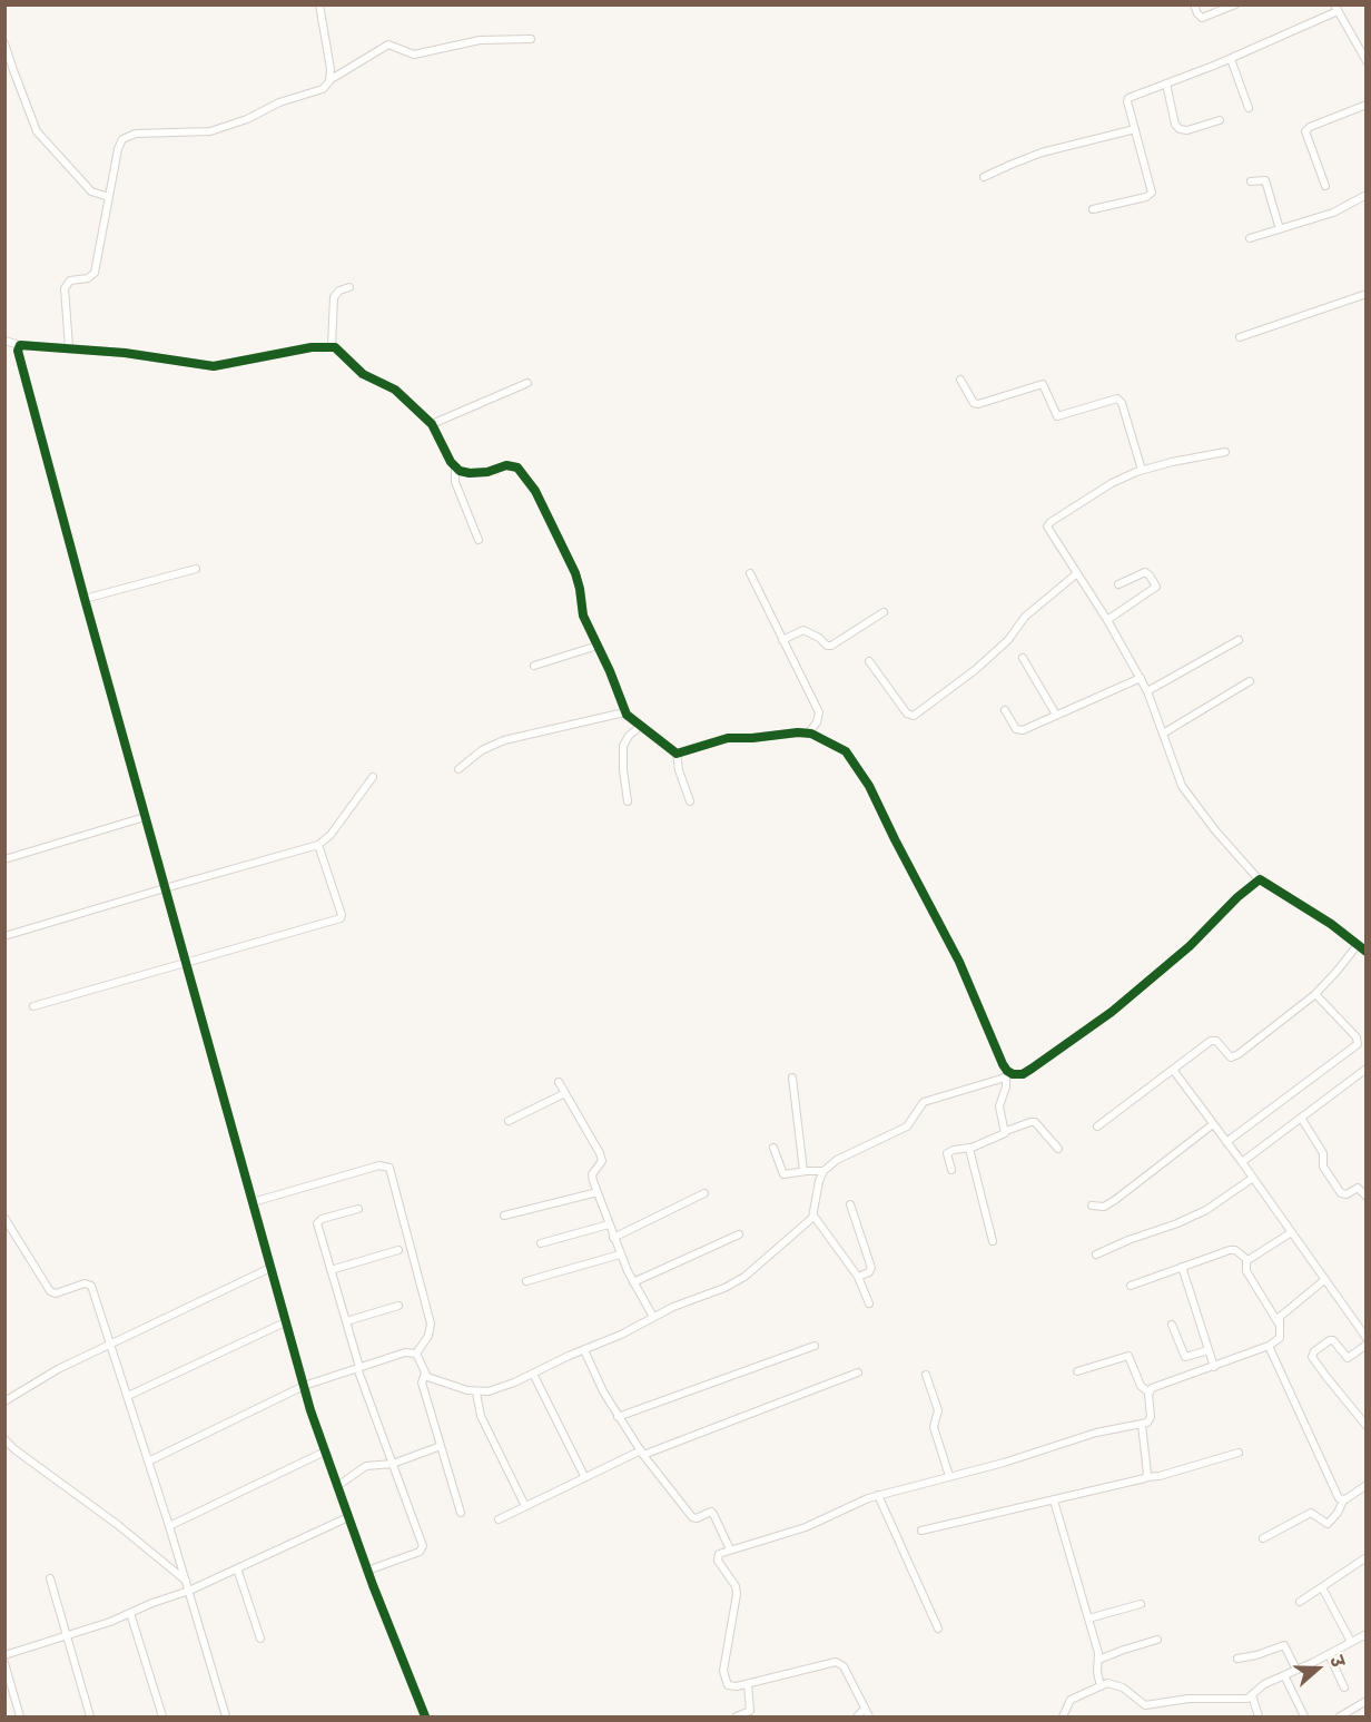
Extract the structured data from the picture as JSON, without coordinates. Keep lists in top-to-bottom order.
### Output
{
  "north": "right"
}
